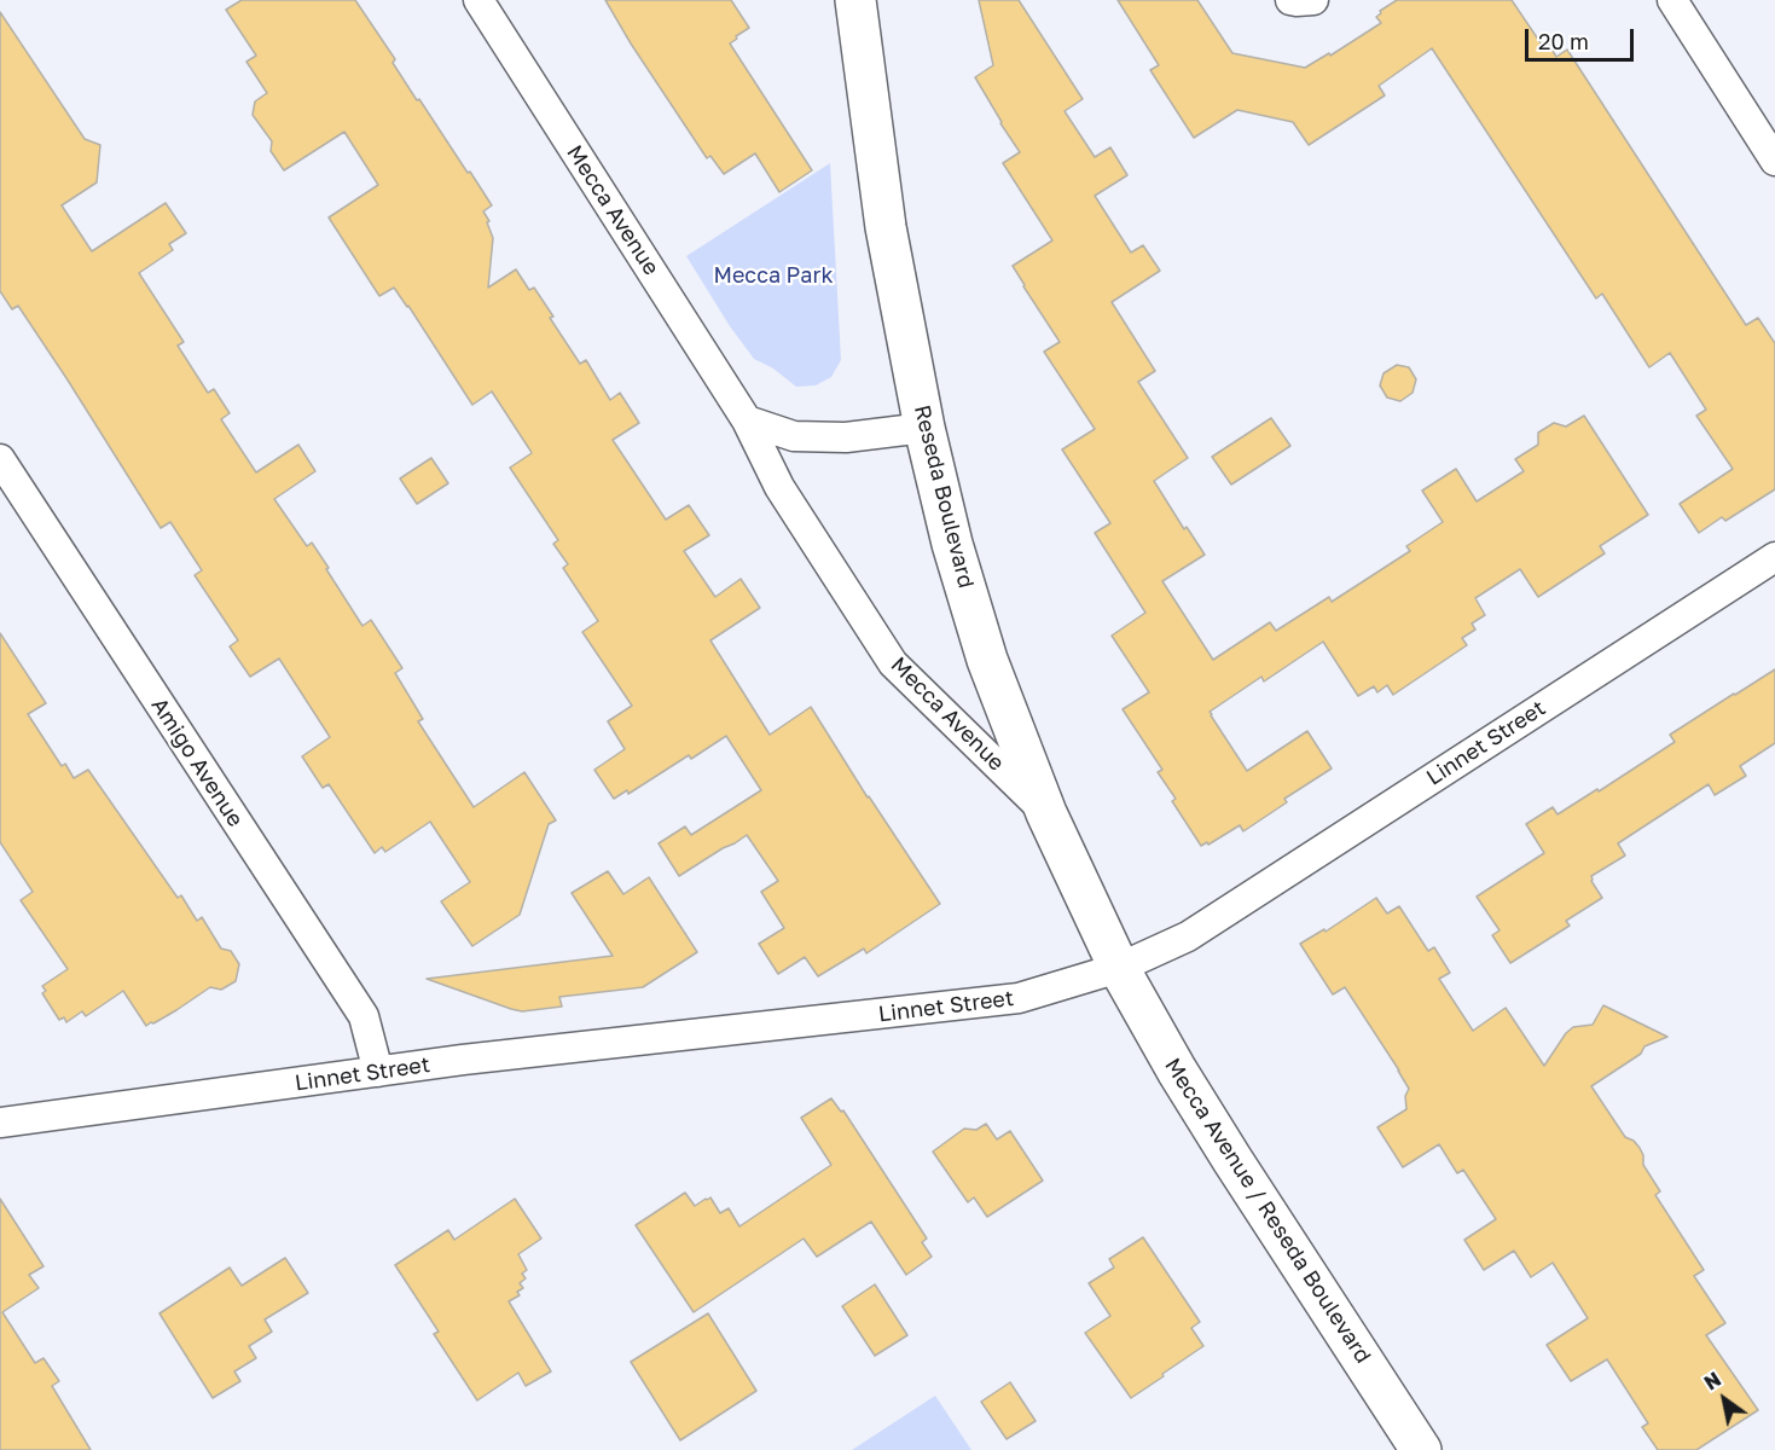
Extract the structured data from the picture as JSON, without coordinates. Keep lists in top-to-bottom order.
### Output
{
  "streets": {
    "main road": ["Reseda Boulevard", "Mecca Avenue / Reseda Boulevard"],
    "street": ["Mecca Avenue", "Linnet Street", "Amigo Avenue"]
  },
  "crossings": [
    ["Mecca Avenue", "Reseda Boulevard"],
    ["Reseda Boulevard", "Linnet Street"],
    ["Reseda Boulevard", "Mecca Avenue / Reseda Boulevard"],
    ["Linnet Street", "Amigo Avenue"],
    ["Linnet Street", "Mecca Avenue / Reseda Boulevard"]
  ],
  "parks": ["Mecca Park"],
  "scale_bar": "20 m",
  "north": "top left"
}
